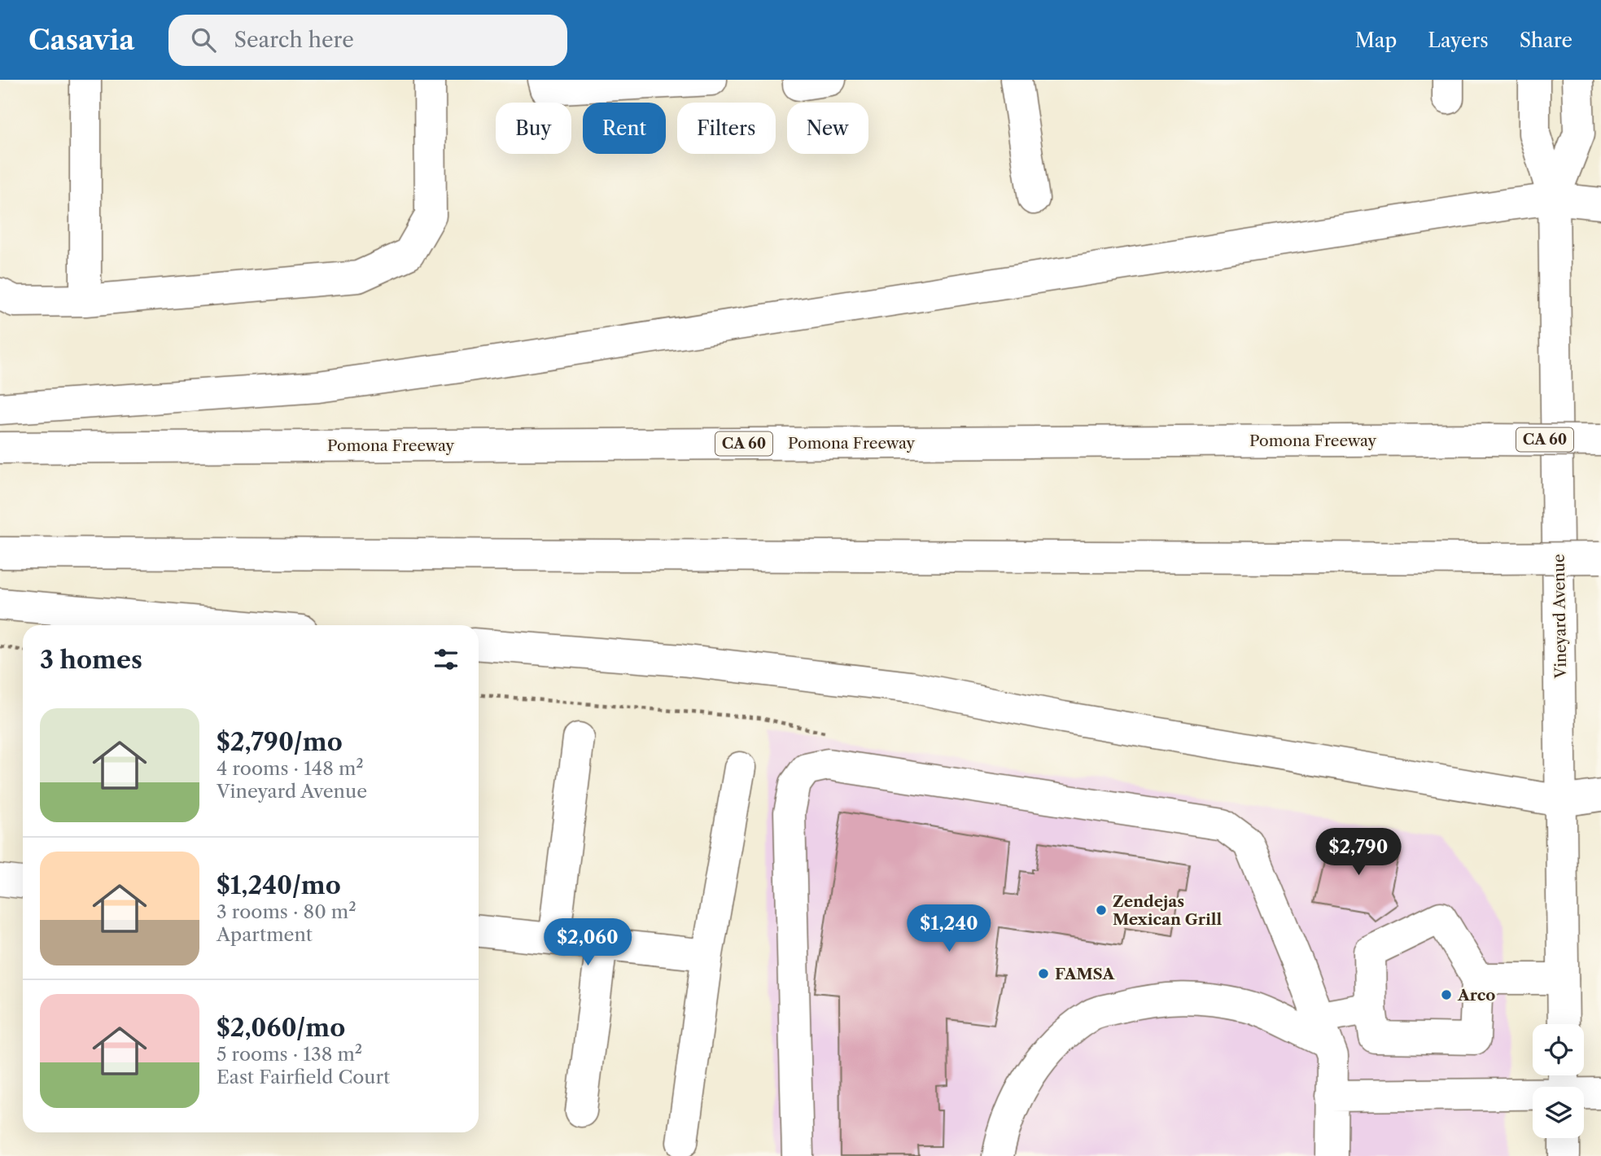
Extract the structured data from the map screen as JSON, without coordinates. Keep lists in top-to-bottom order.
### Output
{
  "streets": {
    "main road": ["CA 60", "Pomona Freeway", "Vineyard Avenue"]
  },
  "places": ["Zendejas Mexican Grill", "FAMSA", "Arco"],
  "page": {
    "header": "Casavia",
    "search": "Search here",
    "nav": ["Map", "Layers", "Share"],
    "chip": [
      "Buy",
      "Rent",
      "Filters",
      "New"
    ],
    "heading": "3 homes",
    "list": [
      {
        "name": "$2,790/mo",
        "note": "4 rooms · 148 m² · Vineyard Avenue"
      },
      {
        "name": "$1,240/mo",
        "note": "3 rooms · 80 m² · Apartment"
      },
      {
        "name": "$2,060/mo",
        "note": "5 rooms · 138 m² · East Fairfield Court"
      }
    ],
    "price": ["$2,790", "$1,240", "$2,060"]
  }
}
